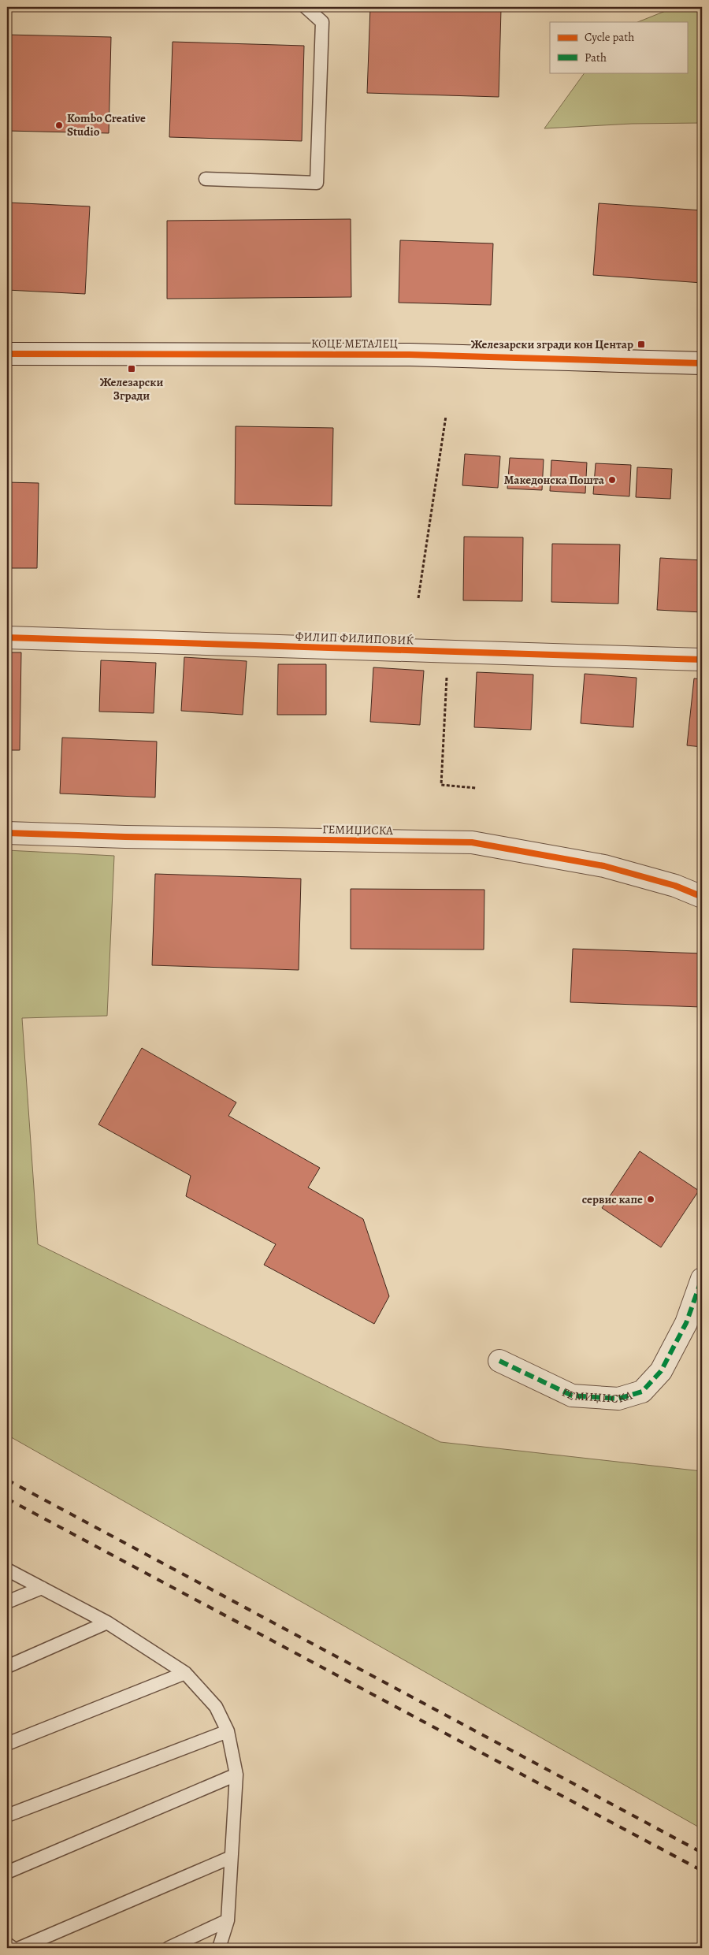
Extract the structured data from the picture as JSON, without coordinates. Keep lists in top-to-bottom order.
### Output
{
  "streets": {
    "street": ["КОЦЕ МЕТАЛЕЦ", "ФИЛИП ФИЛИПОВИЌ", "ГЕМИЏИСКА"]
  },
  "places": {
    "other": ["Kombo Creative Studio", "Македонска Пошта", "сервис капе"],
    "transit": ["Железарски згради кон Центар", "Железарски Згради"]
  },
  "legend": ["Cycle path", "Path"]
}
